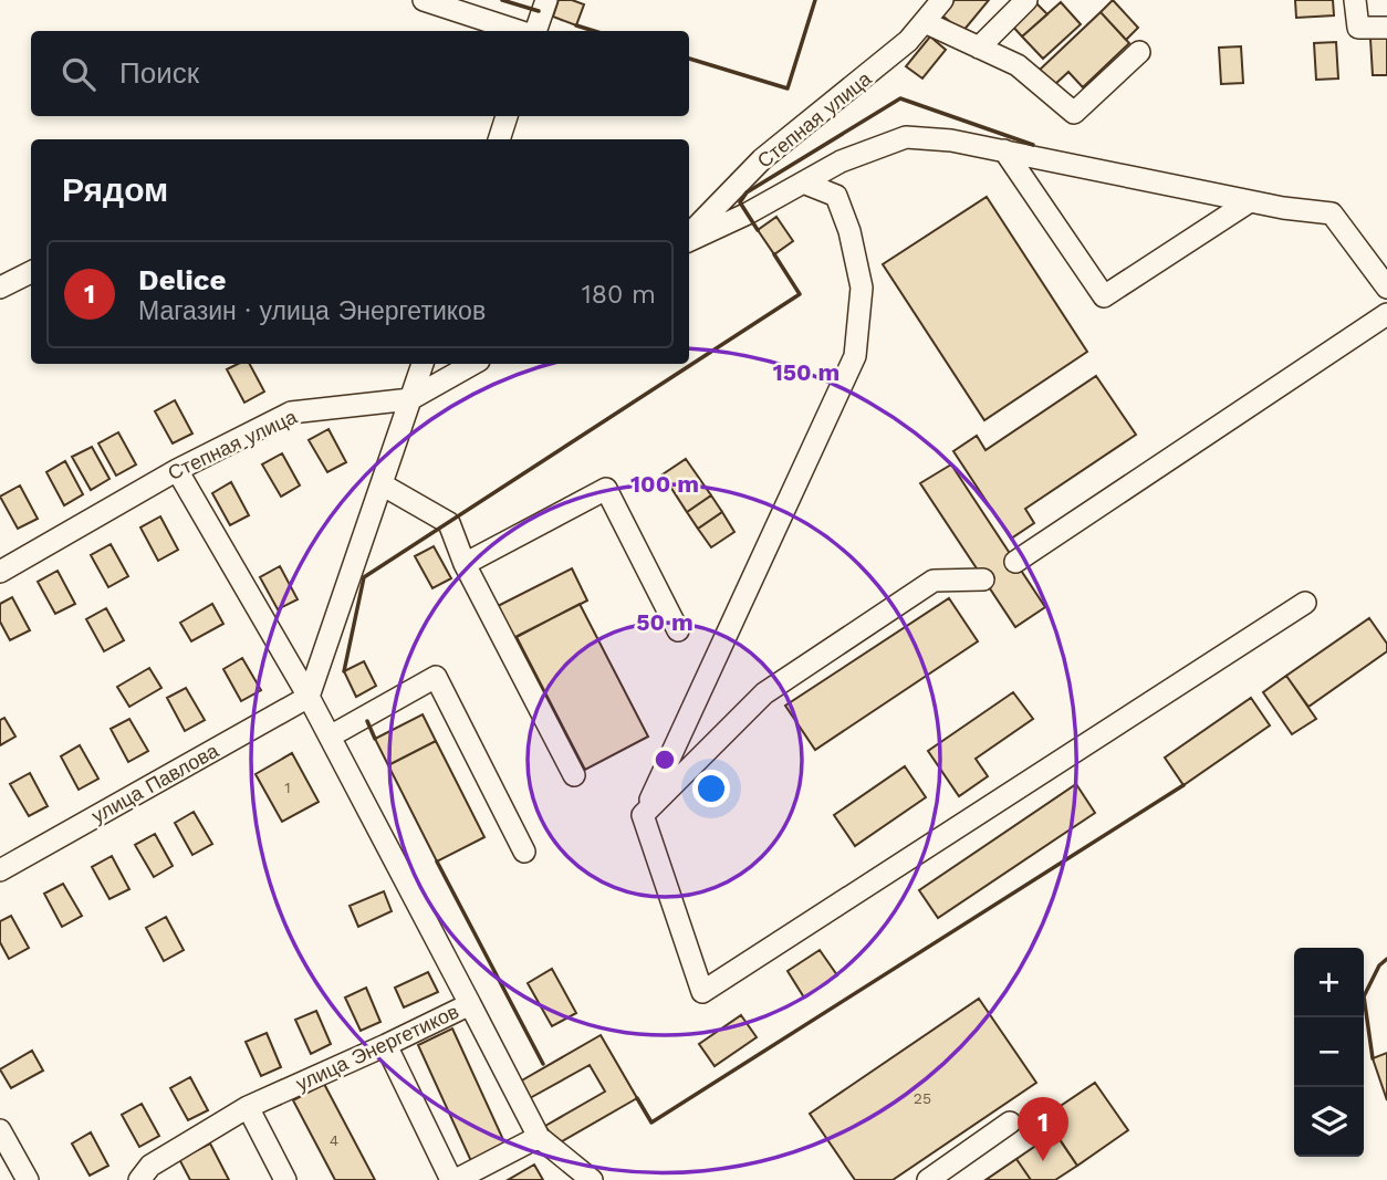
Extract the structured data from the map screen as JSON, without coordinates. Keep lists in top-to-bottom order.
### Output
{
  "streets": {
    "street": ["Степная улица", "улица Павлова", "улица Энергетиков"]
  },
  "house_numbers": ["1", "25", "4"],
  "page": {
    "search": "Поиск",
    "heading": "Рядом",
    "list": [
      {
        "mark": "1",
        "name": "Delice",
        "note": "Магазин · улица Энергетиков",
        "value": "180 m"
      }
    ],
    "map_buttons": ["+", "−"],
    "pins": "1"
  },
  "rings": ["150 m", "100 m", "50 m"]
}
